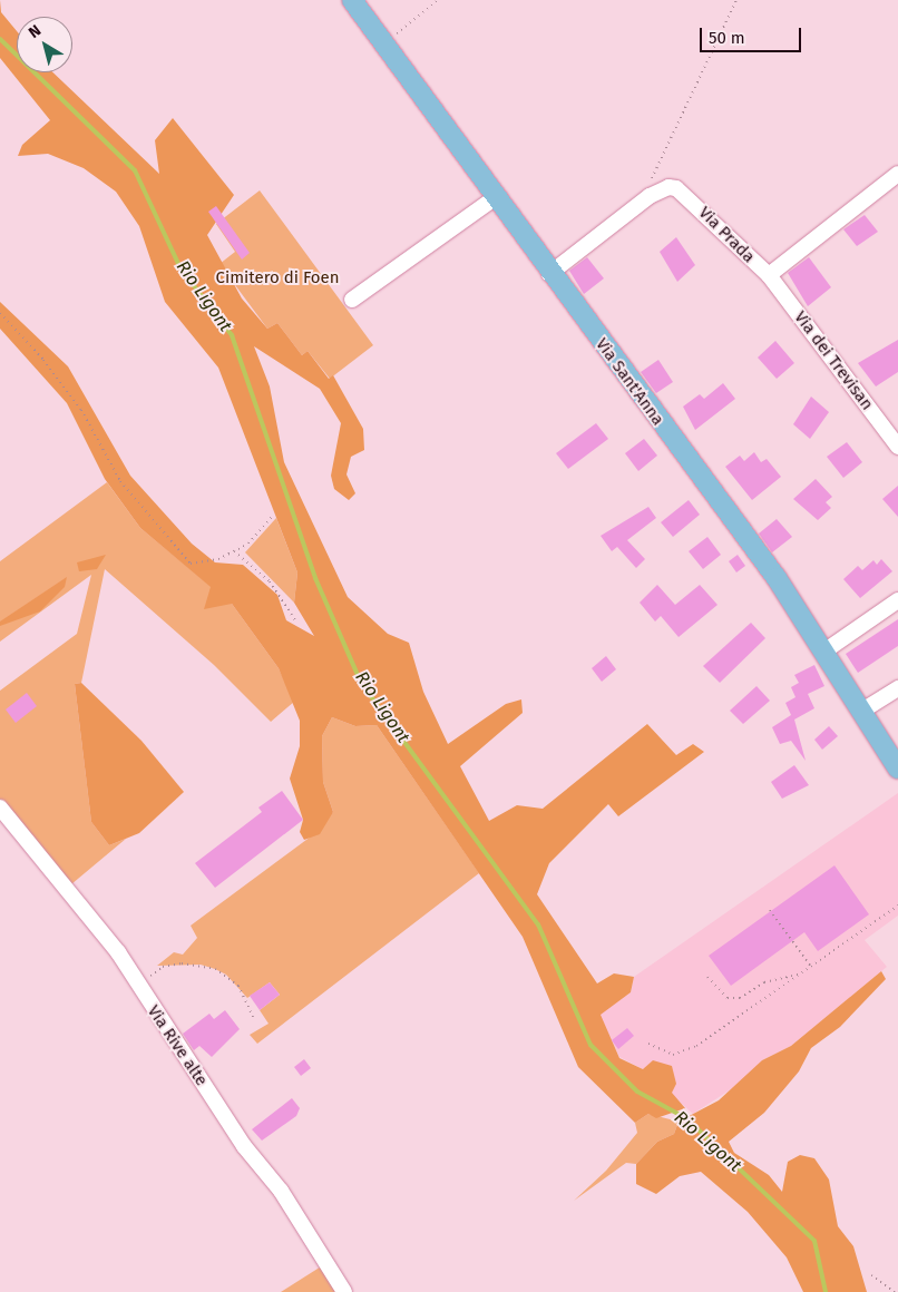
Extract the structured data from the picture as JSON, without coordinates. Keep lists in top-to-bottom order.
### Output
{
  "streets": {
    "main road": ["Via Sant'Anna"],
    "street": ["Via Prada", "Via dei Trevisan", "Via Rive alte"]
  },
  "crossings": [
    ["Via Prada", "Via dei Trevisan"],
    ["Via Prada", "Via Sant'Anna"]
  ],
  "water": ["Rio Ligont"],
  "parks": ["Cimitero di Foen"],
  "scale_bar": "50 m",
  "north": "top left"
}
